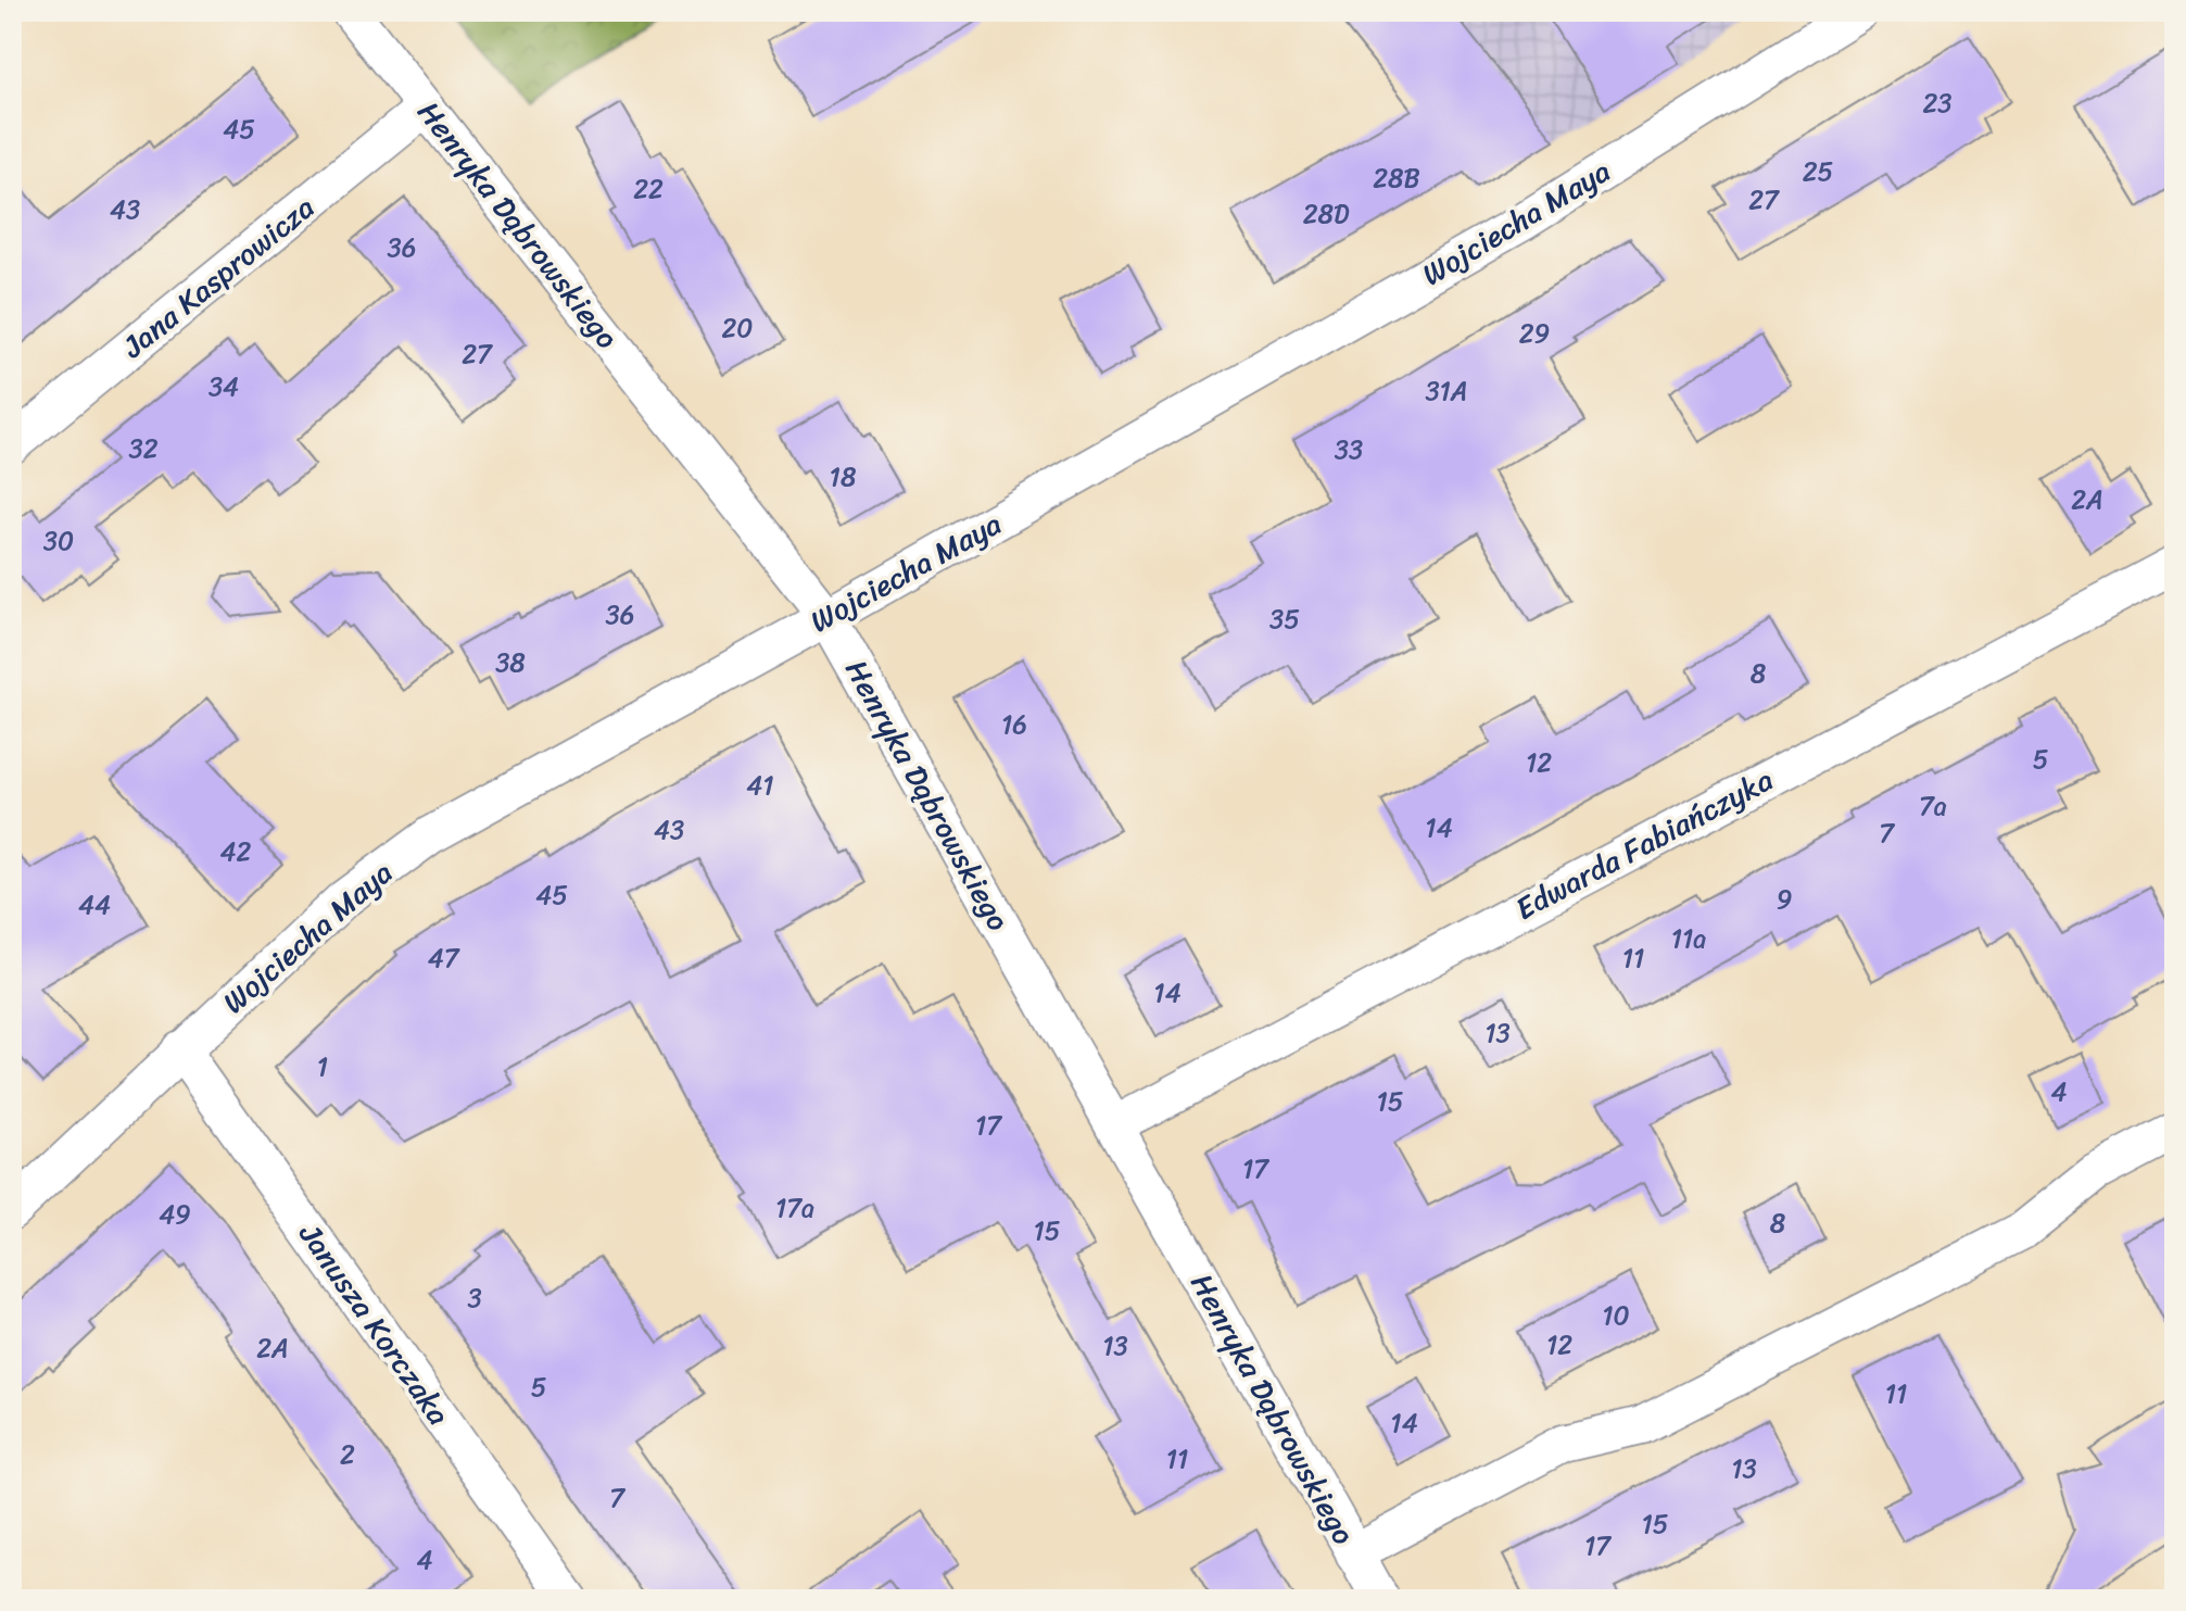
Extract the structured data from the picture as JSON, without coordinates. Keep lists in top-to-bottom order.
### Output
{
  "streets": {
    "street": [
      "Wojciecha Maya",
      "Henryka Dąbrowskiego",
      "Jana Kasprowicza",
      "Edwarda Fabiańczyka",
      "Janusza Korczaka"
    ]
  },
  "crossings": [
    ["Wojciecha Maya", "Henryka Dąbrowskiego"],
    ["Wojciecha Maya", "Janusza Korczaka"],
    ["Henryka Dąbrowskiego", "Jana Kasprowicza"],
    ["Henryka Dąbrowskiego", "Edwarda Fabiańczyka"]
  ],
  "house_numbers": [
    "23",
    "45",
    "25",
    "28B",
    "22",
    "27",
    "43",
    "28D",
    "36",
    "20",
    "29",
    "27",
    "34",
    "31A",
    "32",
    "33",
    "18",
    "2A",
    "30",
    "36",
    "35",
    "38",
    "8",
    "16",
    "5",
    "12",
    "41",
    "7a",
    "14",
    "43",
    "7",
    "42",
    "45",
    "9",
    "44",
    "11a",
    "47",
    "11",
    "14",
    "13",
    "1",
    "4",
    "15",
    "17",
    "17",
    "17a",
    "49",
    "8",
    "15",
    "3",
    "10",
    "12",
    "13",
    "2A",
    "5",
    "11",
    "14",
    "2",
    "11",
    "13",
    "7",
    "15",
    "17",
    "4"
  ]
}
